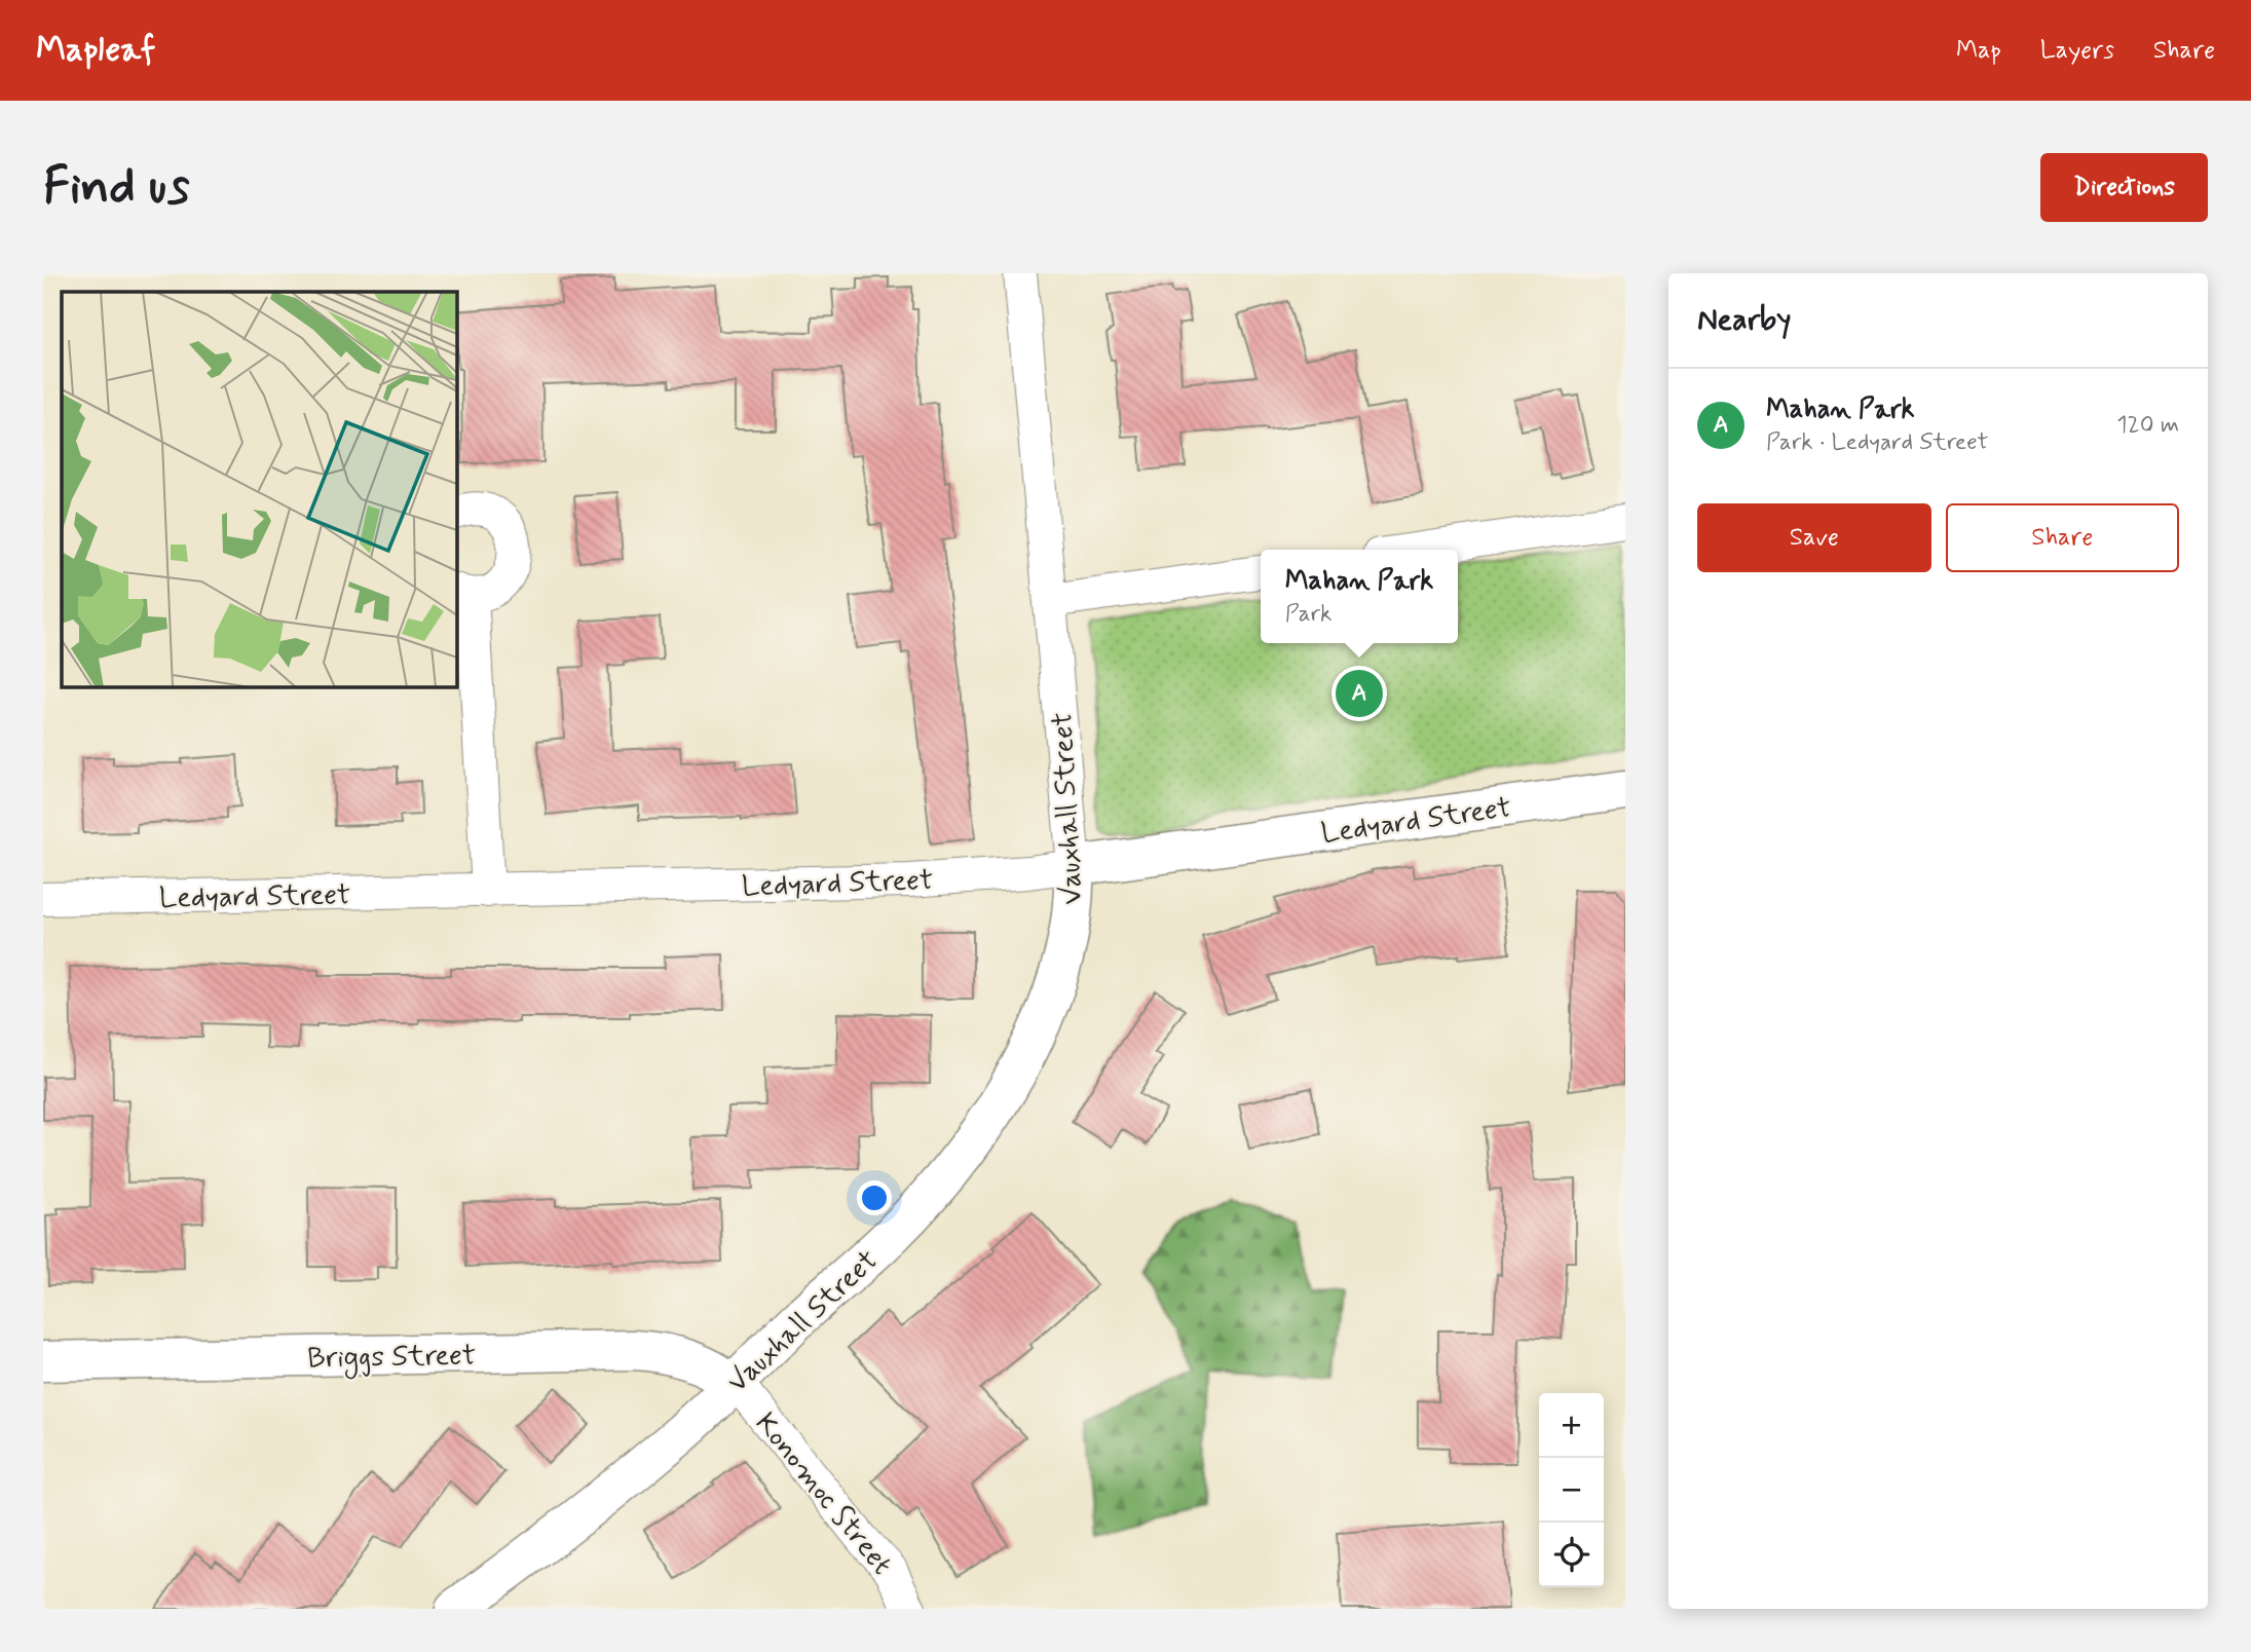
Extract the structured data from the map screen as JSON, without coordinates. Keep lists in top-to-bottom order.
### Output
{
  "streets": {
    "street": [
      "Vauxhall Street",
      "Ledyard Street",
      "Briggs Street",
      "Konomoc Street"
    ]
  },
  "crossings": [
    ["Vauxhall Street", "Ledyard Street"],
    ["Vauxhall Street", "Briggs Street"],
    ["Vauxhall Street", "Konomoc Street"],
    ["Briggs Street", "Konomoc Street"]
  ],
  "page": {
    "header": "Mapleaf",
    "nav": ["Map", "Layers", "Share"],
    "buttons": [
      "Directions",
      ["Save", "Share"]
    ],
    "title": "Find us",
    "heading": "Nearby",
    "list": [
      {
        "mark": "A",
        "name": "Mahan Park",
        "note": "Park · Ledyard Street",
        "value": "120 m"
      }
    ],
    "popup": ["Mahan Park", "Park"],
    "pins": "A",
    "map_buttons": ["+", "−"]
  }
}
